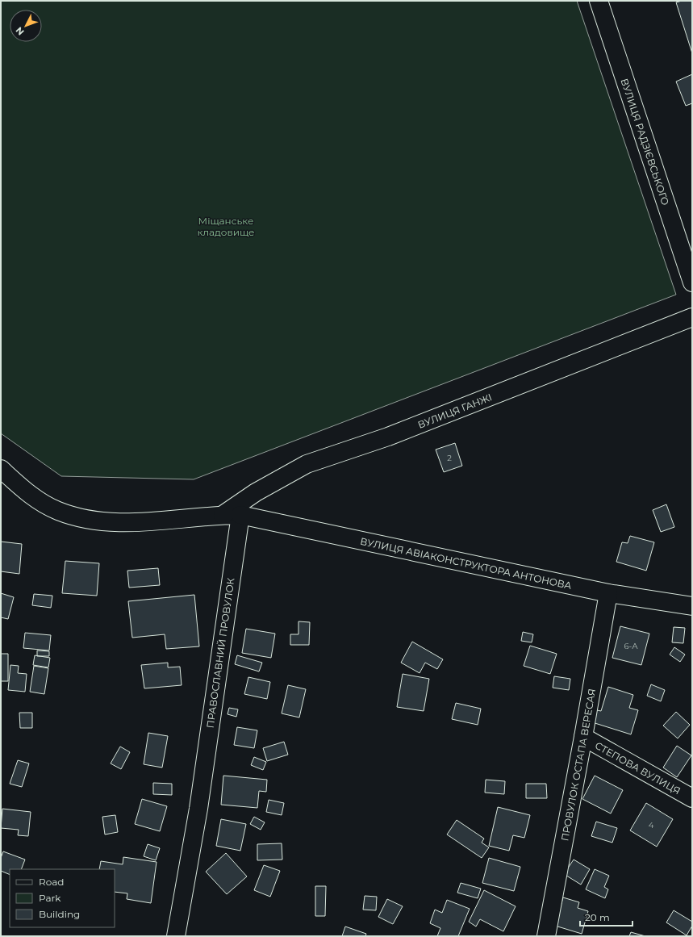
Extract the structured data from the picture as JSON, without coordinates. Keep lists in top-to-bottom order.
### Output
{
  "streets": {
    "street": [
      "ВУЛИЦЯ РАДЗІЄВСЬКОГО",
      "ВУЛИЦЯ ГАНЖІ",
      "ВУЛИЦЯ АВІАКОНСТРУКТОРА АНТОНОВА",
      "ПРАВОСЛАВНИЙ ПРОВУЛОК",
      "ПРОВУЛОК ОСТАПА ВЕРЕСАЯ",
      "СТЕПОВА ВУЛИЦЯ"
    ]
  },
  "crossings": [
    ["ВУЛИЦЯ АВІАКОНСТРУКТОРА АНТОНОВА", "ПРАВОСЛАВНИЙ ПРОВУЛОК"],
    ["ВУЛИЦЯ АВІАКОНСТРУКТОРА АНТОНОВА", "ПРОВУЛОК ОСТАПА ВЕРЕСАЯ"],
    ["ПРОВУЛОК ОСТАПА ВЕРЕСАЯ", "СТЕПОВА ВУЛИЦЯ"]
  ],
  "parks": ["Міщанське кладовище"],
  "house_numbers": ["2", "6-А", "4"],
  "legend": ["Road", "Park", "Building"],
  "scale_bar": "20 m",
  "north": "bottom left"
}
